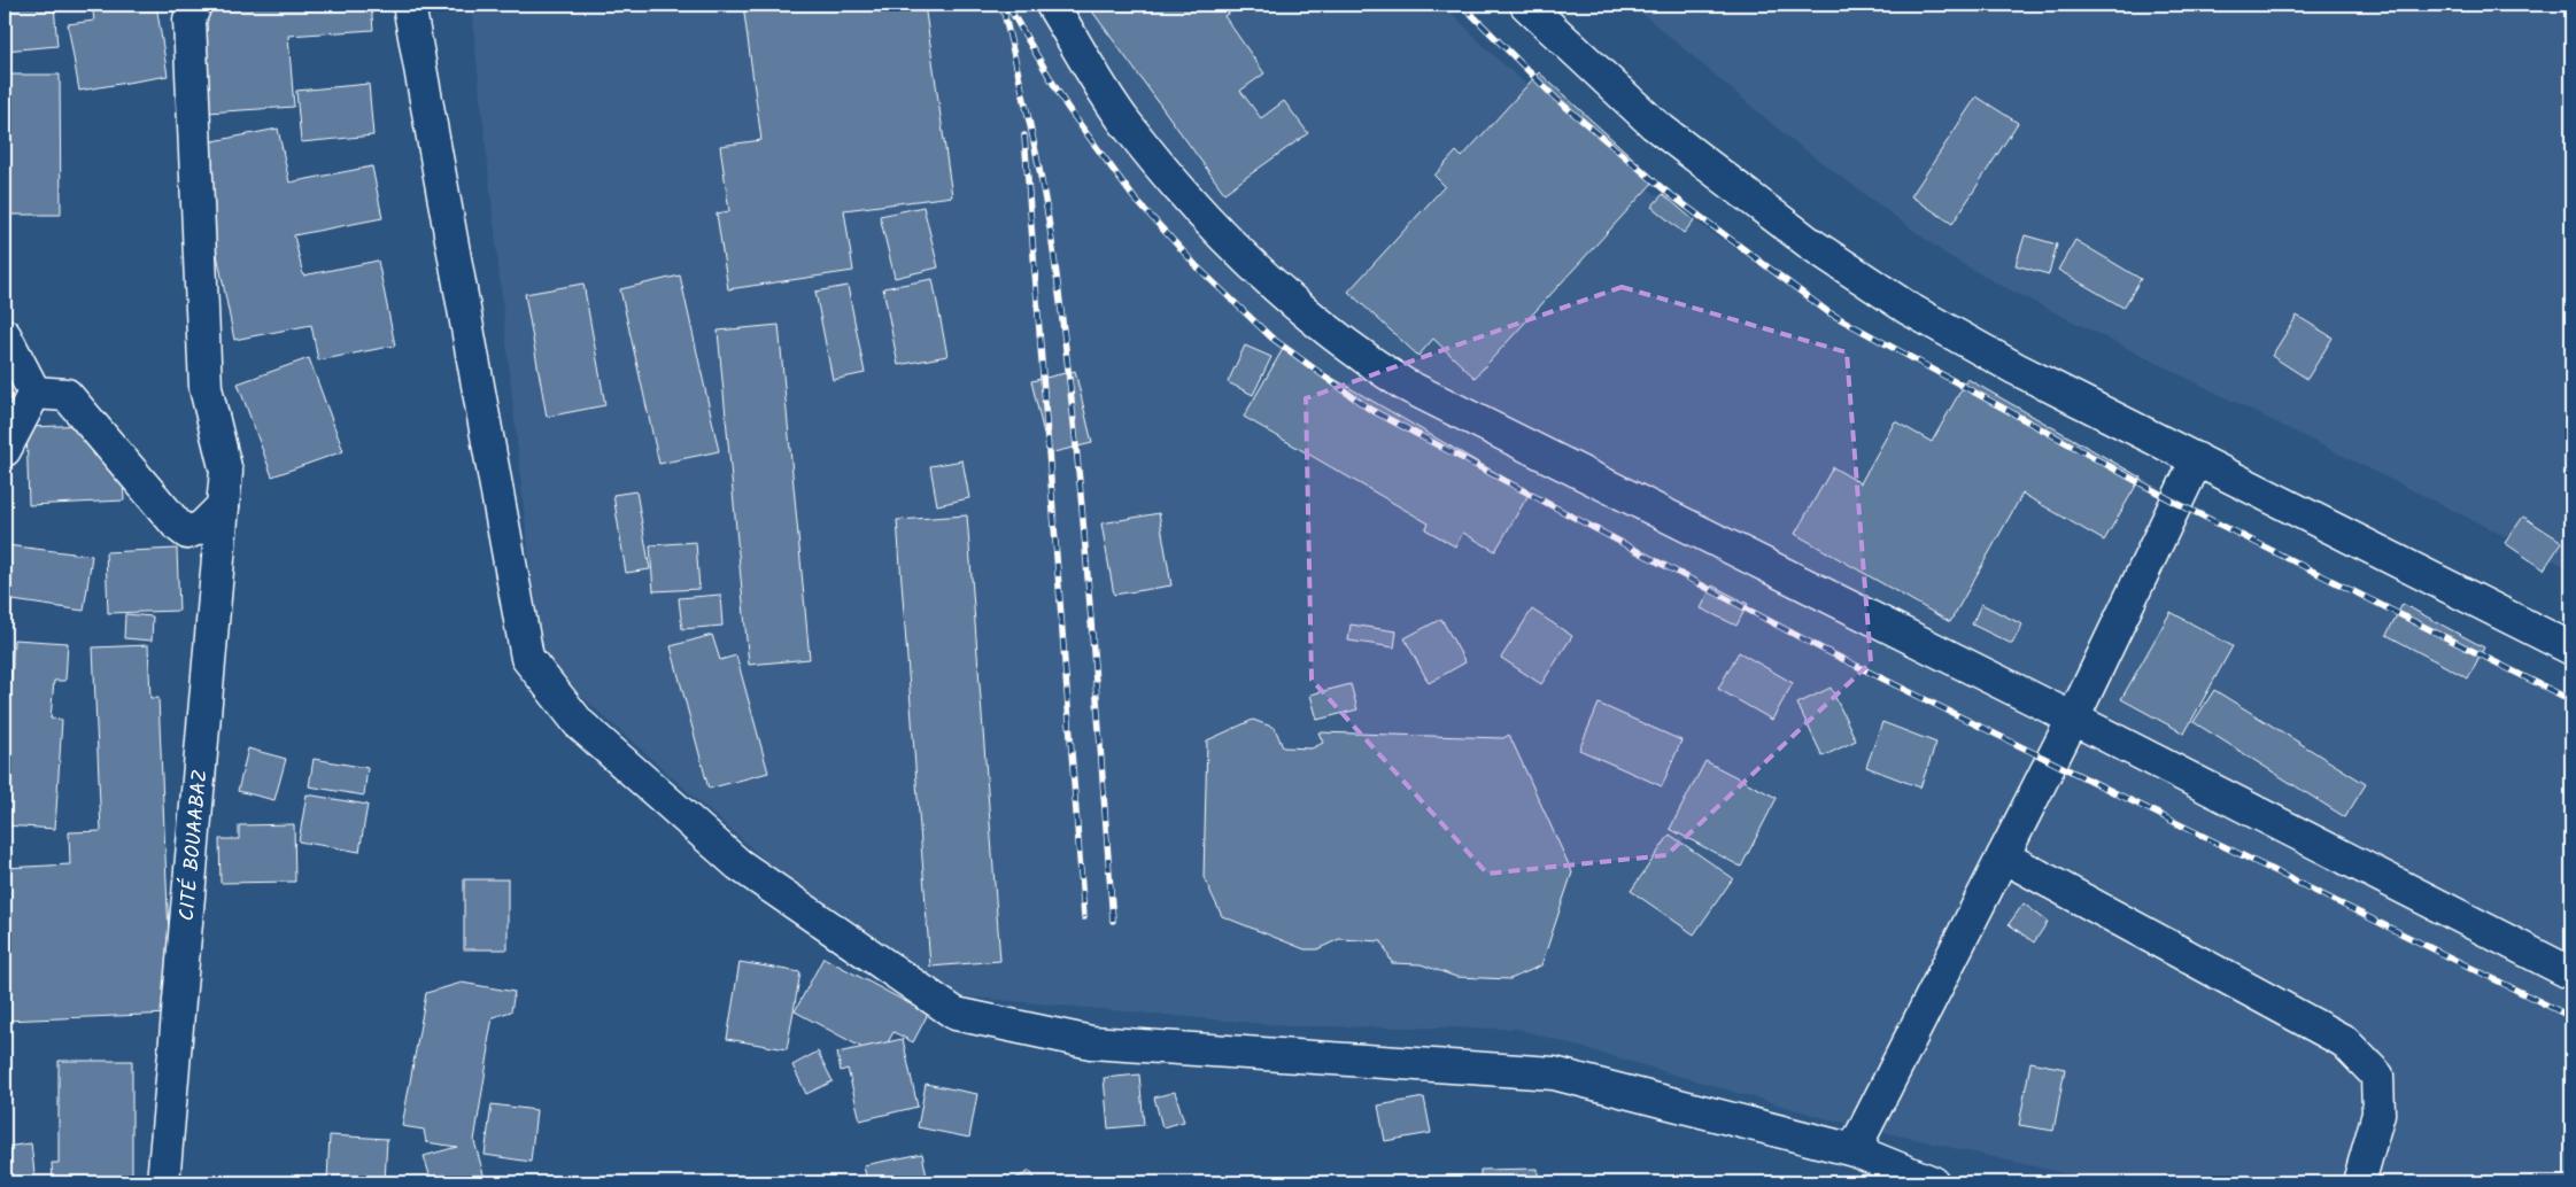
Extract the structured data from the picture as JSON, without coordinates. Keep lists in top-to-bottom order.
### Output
{
  "streets": {
    "street": ["CITÉ BOUAABAZ"]
  }
}
